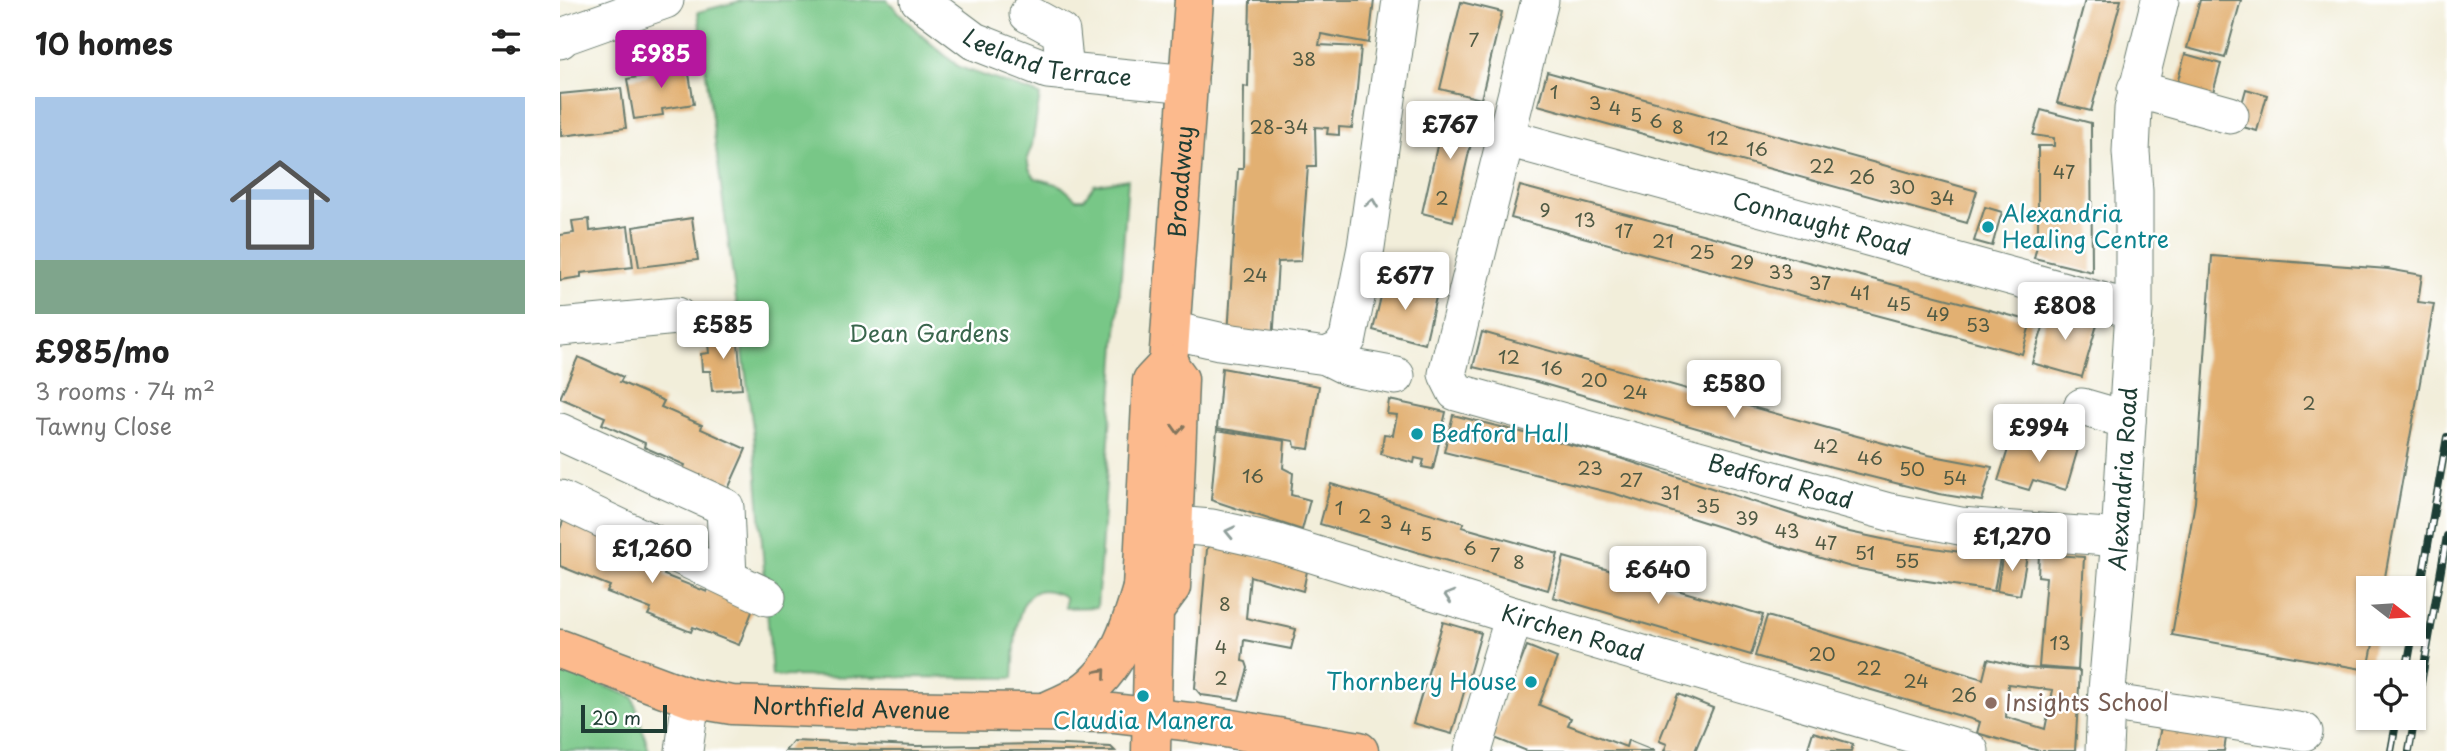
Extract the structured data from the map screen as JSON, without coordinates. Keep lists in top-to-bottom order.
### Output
{
  "streets": {
    "main road": ["Broadway", "Northfield Avenue"],
    "street": [
      "Leeland Terrace",
      "Connaught Road",
      "Alexandria Road",
      "Bedford Road",
      "Kirchen Road"
    ]
  },
  "crossings": [
    ["Leeland Terrace", "Broadway"],
    ["Broadway", "Kirchen Road"],
    ["Broadway", "Northfield Avenue"],
    ["Connaught Road", "Alexandria Road"],
    ["Connaught Road", "Bedford Road"],
    ["Alexandria Road", "Bedford Road"]
  ],
  "parks": ["Dean Gardens"],
  "places": [
    "Alexandria Healing Centre",
    "Bedford Hall",
    "Thornbery House",
    "Claudia Manera",
    "Insights School"
  ],
  "house_numbers": [
    "7",
    "38",
    "1",
    "3",
    "4",
    "5",
    "6",
    "28-34",
    "8",
    "12",
    "16",
    "22",
    "47",
    "26",
    "30",
    "2",
    "34",
    "9",
    "13",
    "17",
    "21",
    "25",
    "29",
    "33",
    "24",
    "37",
    "41",
    "45",
    "49",
    "53",
    "12",
    "16",
    "20",
    "24",
    "2",
    "42",
    "46",
    "23",
    "50",
    "16",
    "54",
    "27",
    "31",
    "35",
    "1",
    "2",
    "39",
    "3",
    "4",
    "43",
    "5",
    "47",
    "6",
    "51",
    "7",
    "55",
    "8",
    "8",
    "13",
    "4",
    "20",
    "22",
    "2",
    "24",
    "26"
  ],
  "scale_bar": "20 m",
  "north": "right",
  "page": {
    "heading": "10 homes",
    "price": [
      "£985",
      "£767",
      "£677",
      "£808",
      "£585",
      "£580",
      "£994",
      "£1,270",
      "£1,260",
      "£640"
    ],
    "list": [
      {
        "name": "£985/mo",
        "note": "3 rooms · 74 m² · Tawny Close"
      }
    ],
    "scale": "20 m"
  }
}
